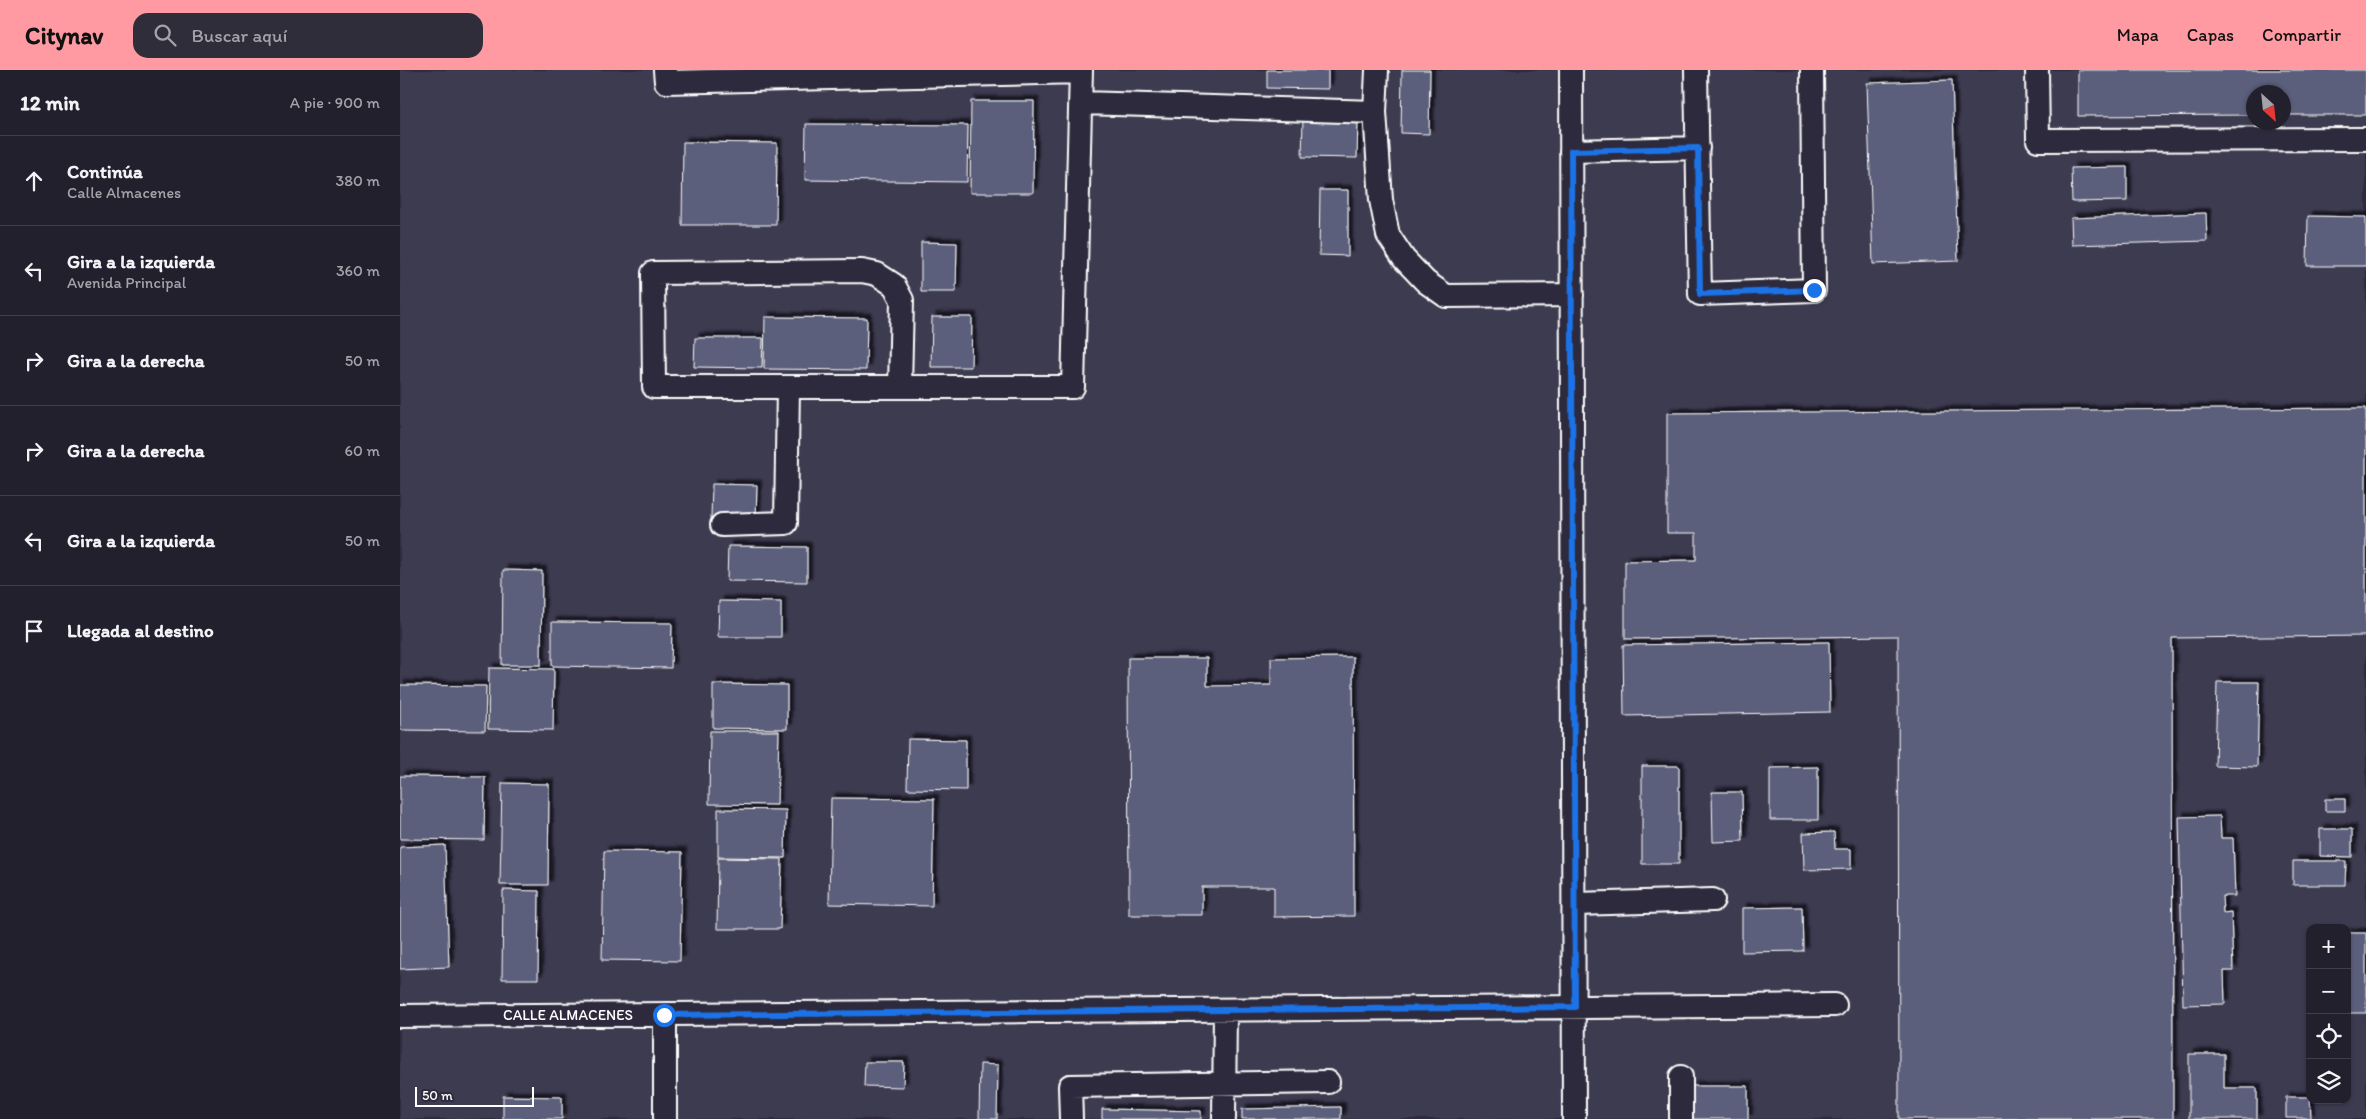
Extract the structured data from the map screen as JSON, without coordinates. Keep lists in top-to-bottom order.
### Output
{
  "streets": {
    "street": ["CALLE ALMACENES"]
  },
  "scale_bar": "50 m",
  "north": "bottom right",
  "page": {
    "header": "Citynav",
    "search": "Buscar aquí",
    "nav": ["Mapa", "Capas", "Compartir"],
    "heading": ["12 min", "A pie · 900 m"],
    "list": [
      ["Continúa", "Calle Almacenes", "380 m"],
      ["Gira a la izquierda", "Avenida Principal", "360 m"],
      ["Gira a la derecha", "50 m"],
      ["Gira a la derecha", "60 m"],
      ["Gira a la izquierda", "50 m"],
      "Llegada al destino"
    ],
    "map_buttons": ["+", "−"],
    "scale": "50 m"
  }
}
